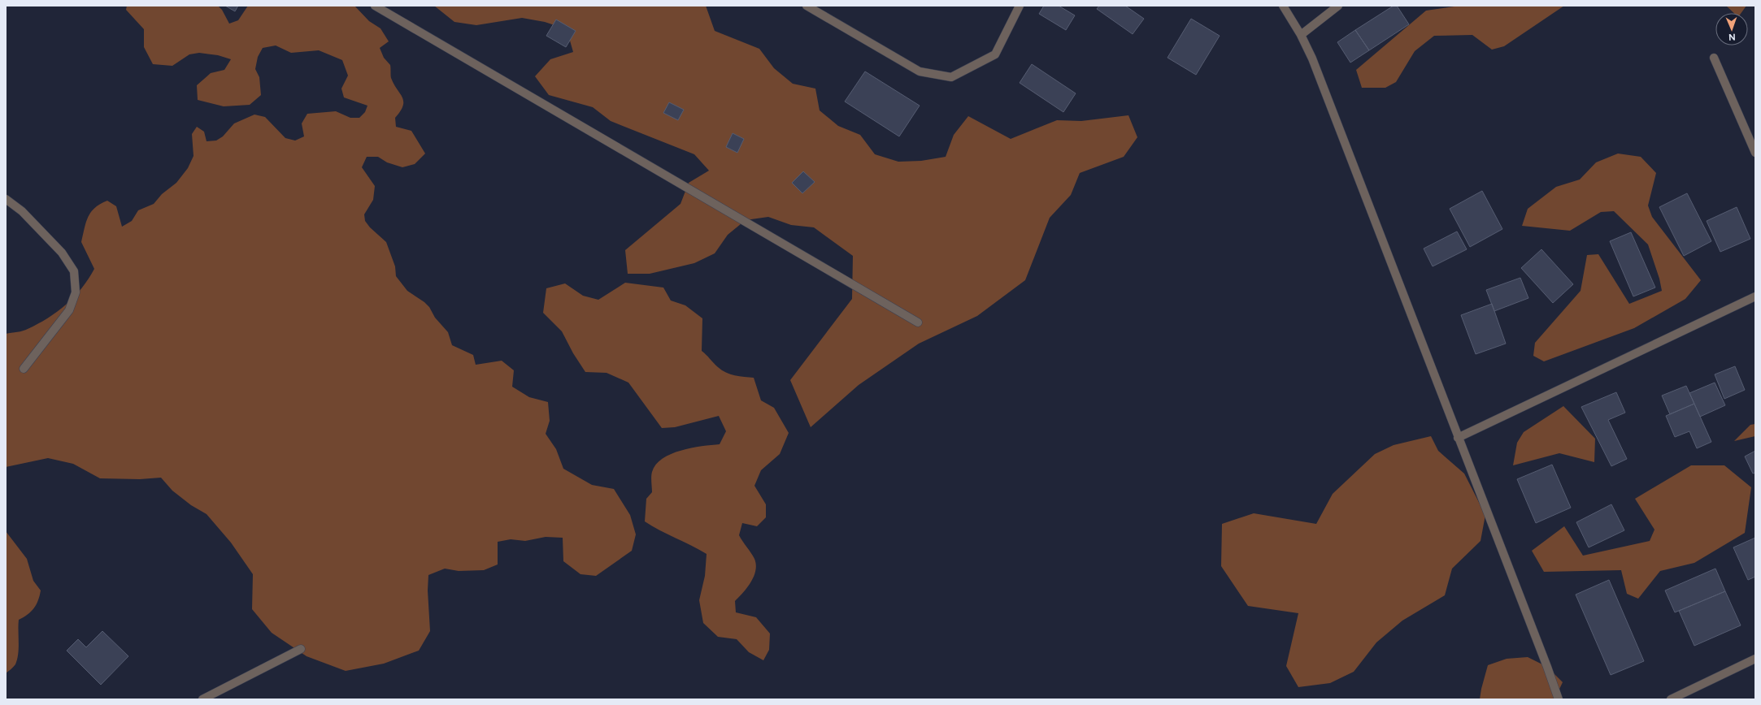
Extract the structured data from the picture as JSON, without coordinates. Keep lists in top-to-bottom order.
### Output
{
  "north": "bottom"
}
